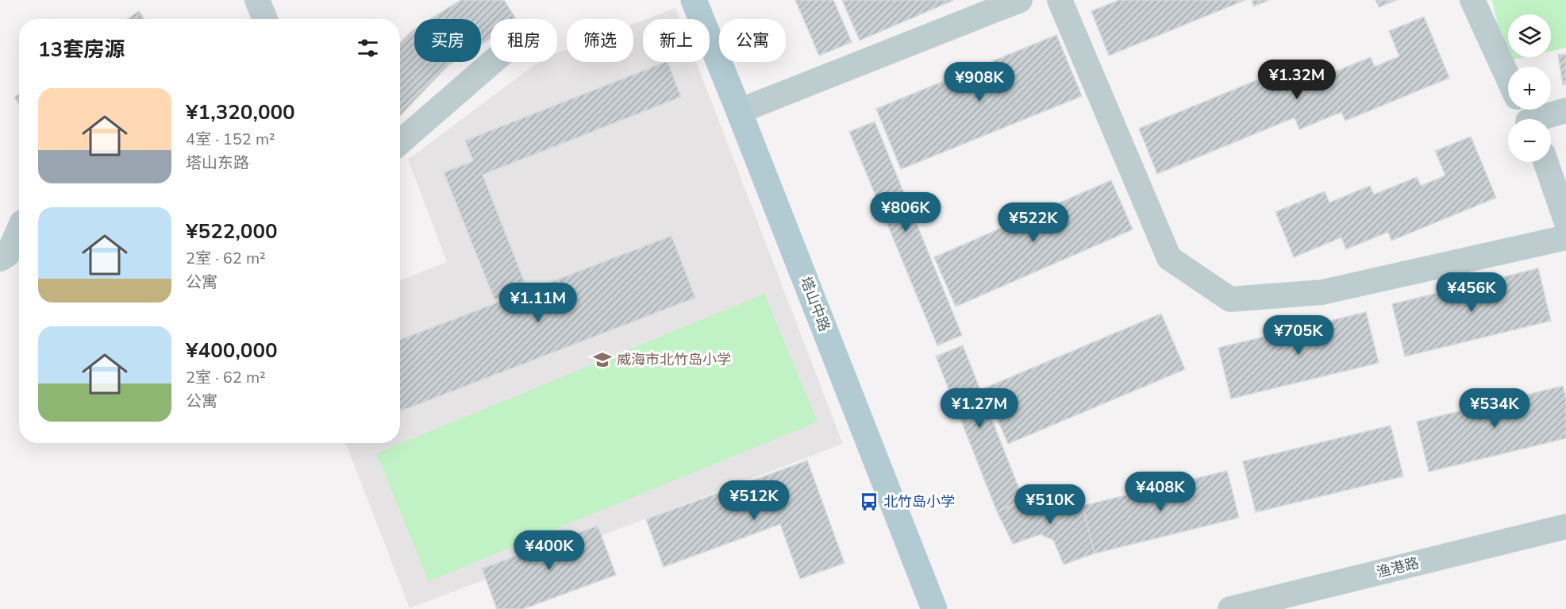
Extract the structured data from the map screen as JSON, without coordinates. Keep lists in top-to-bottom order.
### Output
{
  "streets": {
    "main road": ["塔山中路"],
    "street": ["渔港路"]
  },
  "places": {
    "school or university": ["威海市北竹岛小学"],
    "bus stop": ["北竹岛小学"]
  },
  "page": {
    "map_buttons": ["+", "−"],
    "chip": [
      "买房",
      "租房",
      "筛选",
      "新上",
      "公寓"
    ],
    "heading": "13套房源",
    "price": [
      "¥1.32M",
      "¥908K",
      "¥806K",
      "¥522K",
      "¥456K",
      "¥1.11M",
      "¥705K",
      "¥1.27M",
      "¥534K",
      "¥408K",
      "¥512K",
      "¥510K",
      "¥400K"
    ],
    "list": [
      {
        "name": "¥1,320,000",
        "note": "4室 · 152 m² · 塔山东路"
      },
      {
        "name": "¥522,000",
        "note": "2室 · 62 m² · 公寓"
      },
      {
        "name": "¥400,000",
        "note": "2室 · 62 m² · 公寓"
      }
    ]
  }
}
